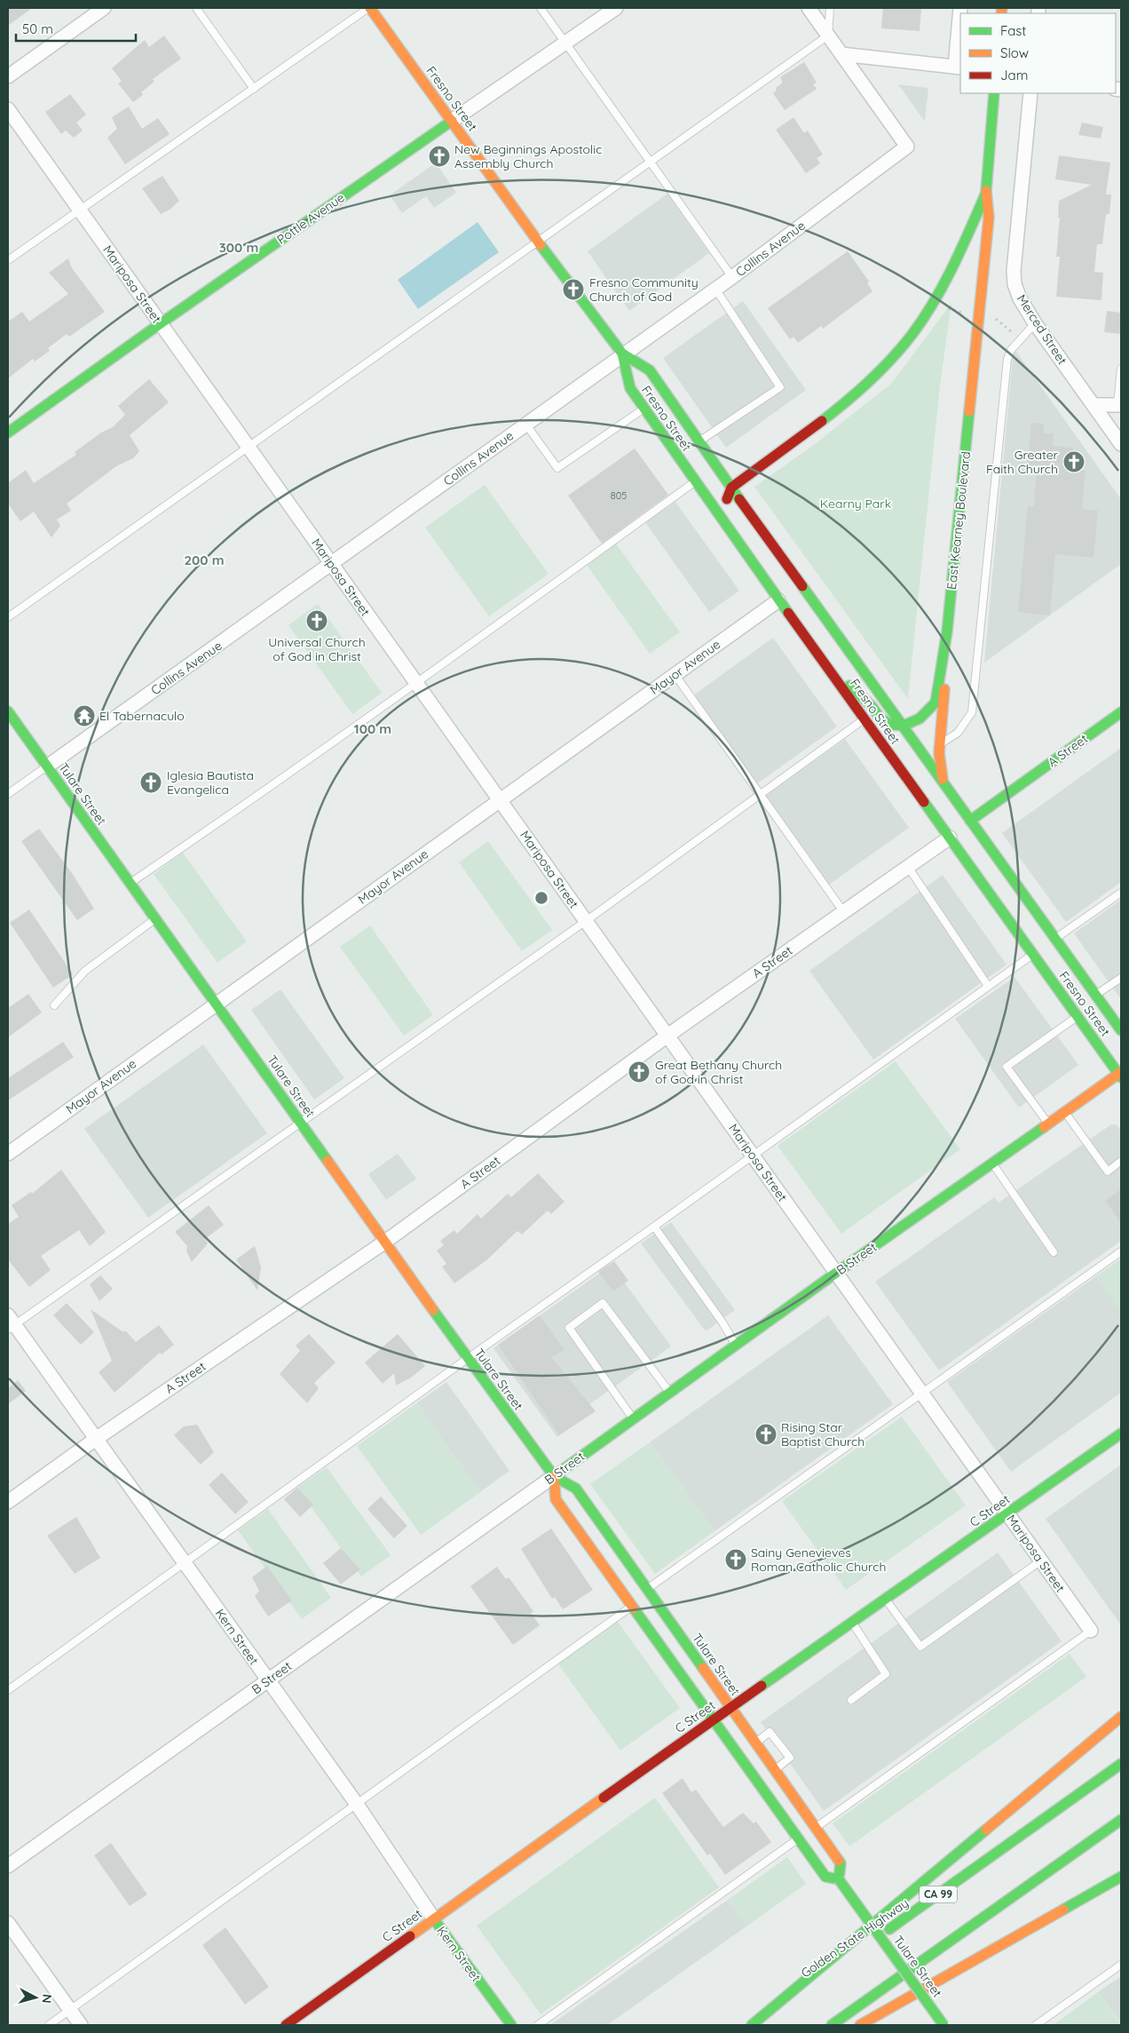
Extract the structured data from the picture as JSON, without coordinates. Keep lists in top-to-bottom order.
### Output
{
  "streets": {
    "main road": [
      "Fresno Street",
      "Pottle Avenue",
      "East Kearney Boulevard",
      "A Street",
      "Tulare Street",
      "B Street",
      "C Street",
      "Kern Street",
      "CA 99",
      "Golden State Highway"
    ],
    "street": [
      "Collins Avenue",
      "Mariposa Street",
      "Merced Street",
      "Mayor Avenue"
    ]
  },
  "crossings": [
    ["Fresno Street", "Pottle Avenue"],
    ["Fresno Street", "Collins Avenue"],
    ["Fresno Street", "East Kearney Boulevard"],
    ["Fresno Street", "Mayor Avenue"],
    ["Fresno Street", "A Street"],
    ["Fresno Street", "B Street"],
    ["Pottle Avenue", "Mariposa Street"],
    ["Collins Avenue", "Mariposa Street"],
    ["Collins Avenue", "Tulare Street"],
    ["Mariposa Street", "Mayor Avenue"],
    ["Mariposa Street", "A Street"],
    ["Mariposa Street", "B Street"],
    ["Mariposa Street", "C Street"],
    ["Mayor Avenue", "Tulare Street"],
    ["A Street", "Tulare Street"],
    ["A Street", "Kern Street"],
    ["Tulare Street", "B Street"],
    ["Tulare Street", "C Street"],
    ["B Street", "Kern Street"],
    ["C Street", "Kern Street"]
  ],
  "parks": ["Kearny Park"],
  "places": {
    "church": [
      "New Beginnings Apostolic Assembly Church",
      "Fresno Community Church of God",
      "Greater Faith Church",
      "Universal Church of God in Christ",
      "Iglesia Bautista Evangelica",
      "Great Bethany Church of God in Christ",
      "Rising Star Baptist Church",
      "Sainy Genevieves Roman Catholic Church"
    ],
    "temple": ["El Tabernaculo"]
  },
  "house_numbers": ["805"],
  "legend": ["Fast", "Slow", "Jam"],
  "scale_bar": "50 m",
  "north": "right",
  "rings": ["300 m", "200 m", "100 m"]
}
